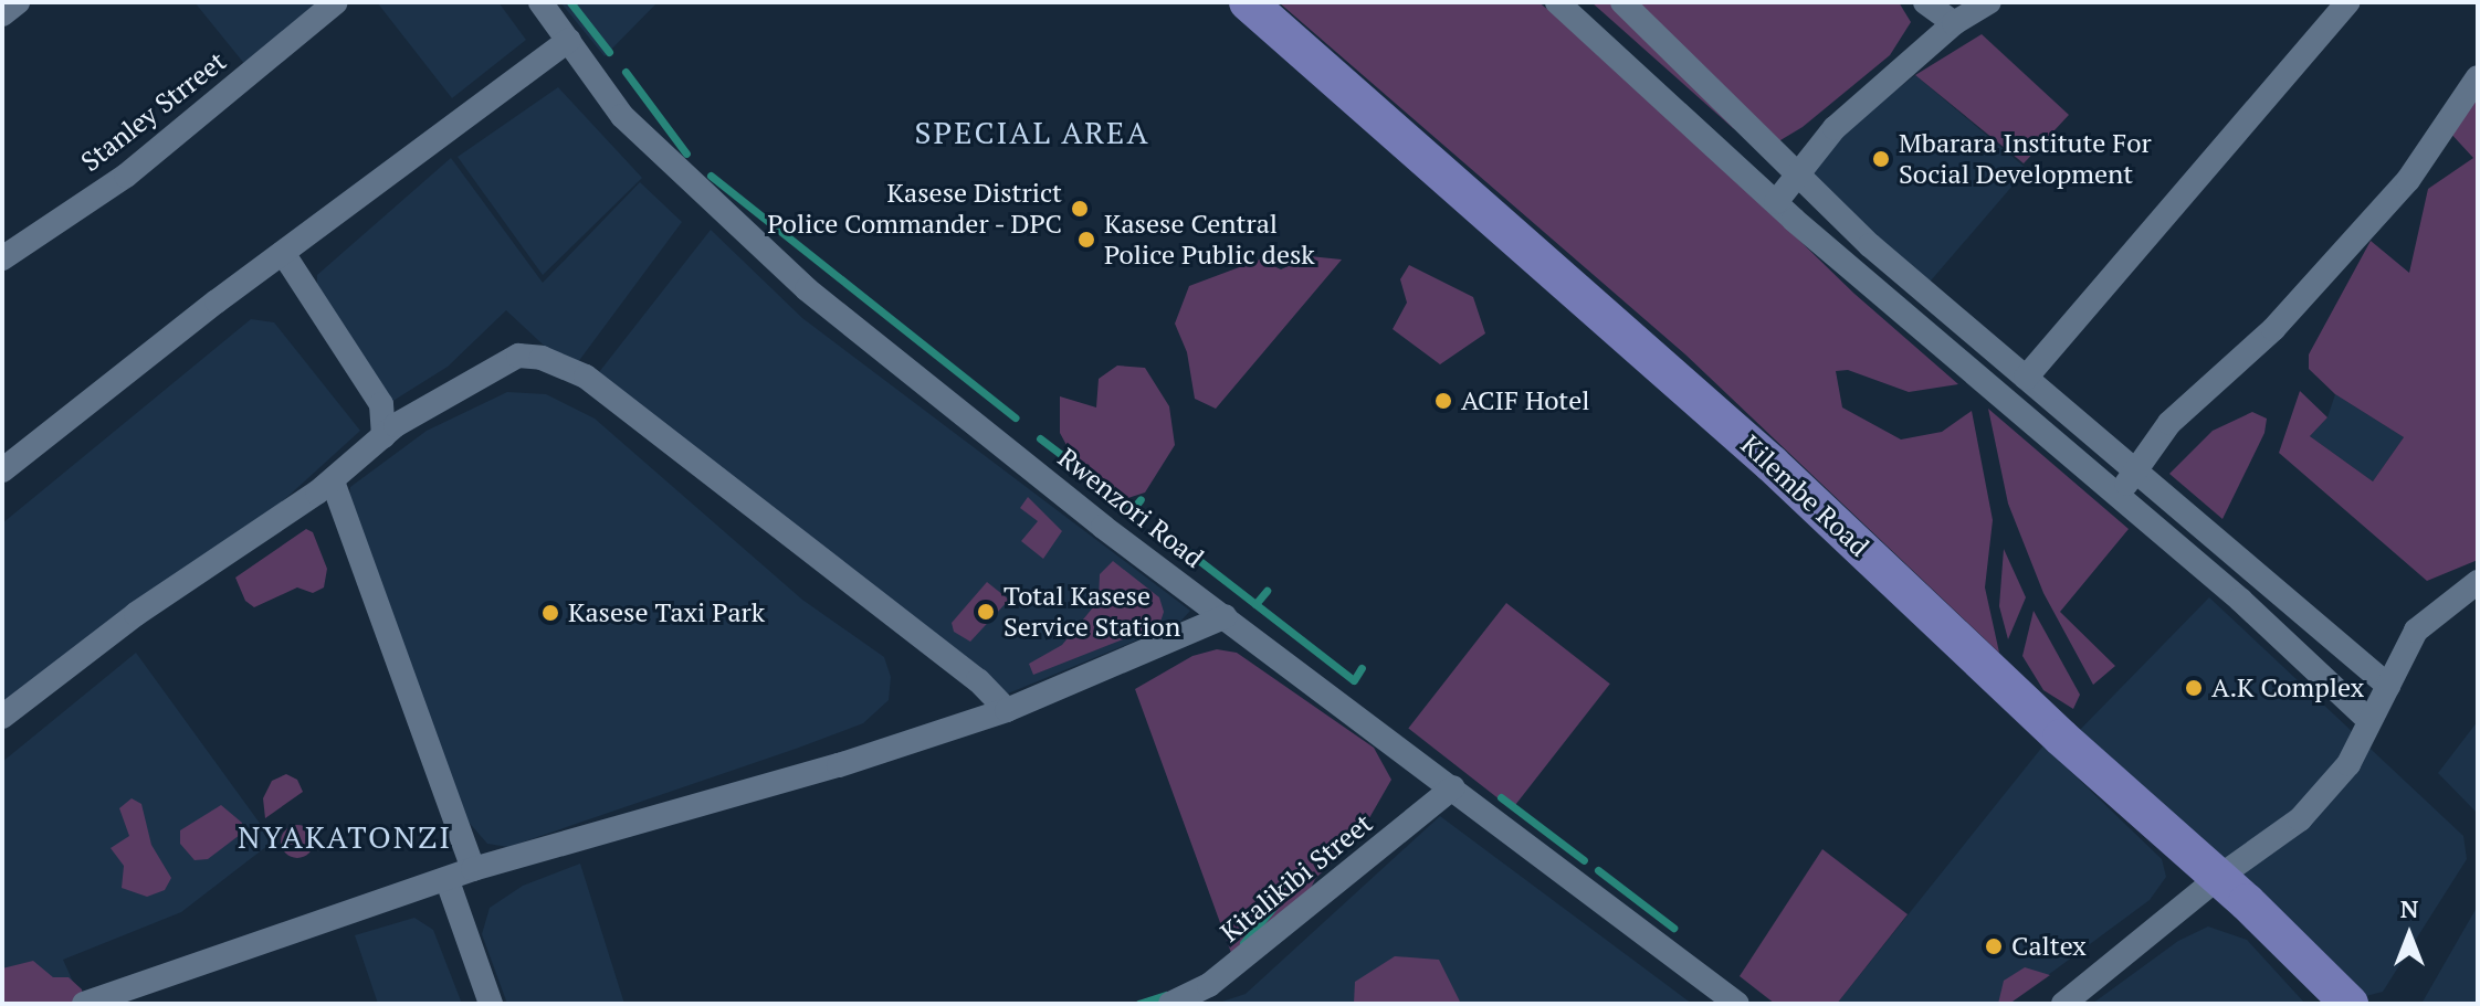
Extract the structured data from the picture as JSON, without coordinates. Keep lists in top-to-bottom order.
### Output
{
  "streets": {
    "main road": ["Kilembe Road"],
    "street": ["Stanley Strreet", "Rwenzori Road", "Kitalikibi Street"]
  },
  "crossings": [
    ["Rwenzori Road", "Kitalikibi Street"]
  ],
  "districts": ["SPECIAL AREA", "NYAKATONZI"],
  "places": [
    "Mbarara Institute For Social Development",
    "Kasese District Police Commander - DPC",
    "Kasese Central Police Public desk",
    "ACIF Hotel",
    "Total Kasese Service Station",
    "Kasese Taxi Park",
    "A.K Complex",
    "Caltex"
  ],
  "north": "top"
}
